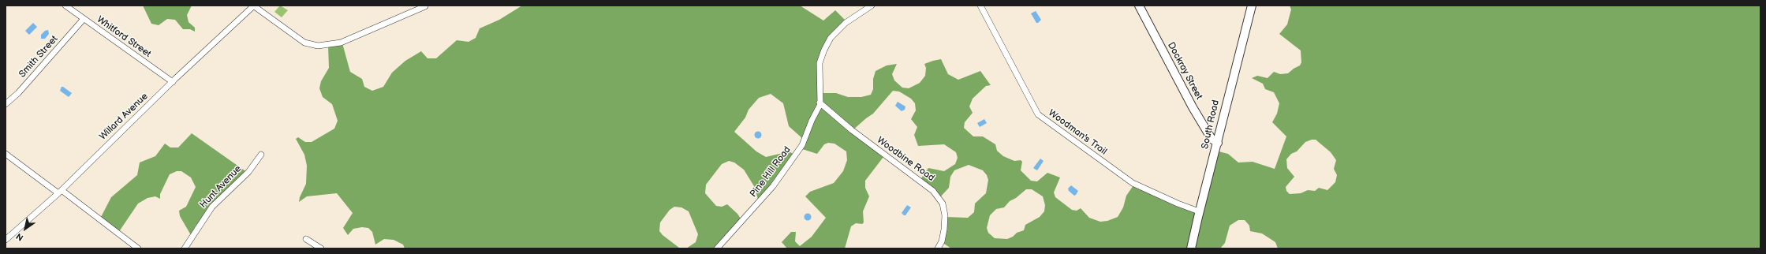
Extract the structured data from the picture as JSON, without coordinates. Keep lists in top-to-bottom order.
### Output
{
  "streets": {
    "street": [
      "Whitford Street",
      "Smith Street",
      "Dockray Street",
      "Willard Avenue",
      "South Road",
      "Woodman's Trail",
      "Woodbine Road",
      "Pine Hill Road",
      "Hunt Avenue"
    ]
  },
  "crossings": [
    ["Whitford Street", "Smith Street"],
    ["Whitford Street", "Willard Avenue"],
    ["Dockray Street", "South Road"],
    ["South Road", "Woodman's Trail"],
    ["Woodbine Road", "Pine Hill Road"]
  ],
  "north": "bottom left"
}
